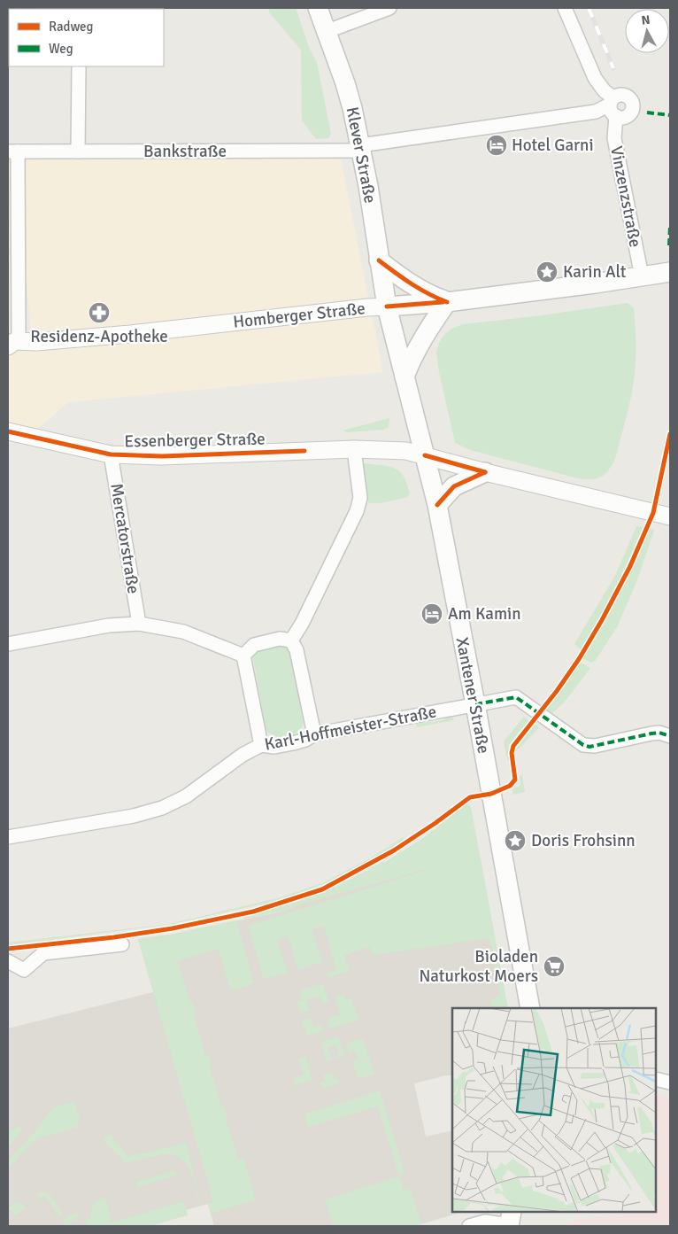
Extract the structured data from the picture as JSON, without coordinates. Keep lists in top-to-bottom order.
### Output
{
  "streets": {
    "main road": ["Klever Straße", "Homberger Straße", "Xantener Straße"],
    "street": [
      "Bankstraße",
      "Vinzenzstraße",
      "Essenberger Straße",
      "Mercatorstraße",
      "Karl-Hoffmeister-Straße"
    ]
  },
  "crossings": [
    ["Bankstraße", "Klever Straße"],
    ["Klever Straße", "Homberger Straße"],
    ["Klever Straße", "Xantener Straße"],
    ["Vinzenzstraße", "Homberger Straße"],
    ["Homberger Straße", "Xantener Straße"],
    ["Essenberger Straße", "Mercatorstraße"],
    ["Essenberger Straße", "Xantener Straße"],
    ["Xantener Straße", "Karl-Hoffmeister-Straße"]
  ],
  "places": {
    "hotel": ["Hotel Garni", "Am Kamin"],
    "place": ["Karin Alt", "Doris Frohsinn"],
    "pharmacy": ["Residenz-Apotheke"],
    "supermarket": ["Bioladen Naturkost Moers"]
  },
  "legend": ["Radweg", "Weg"],
  "north": "top"
}
